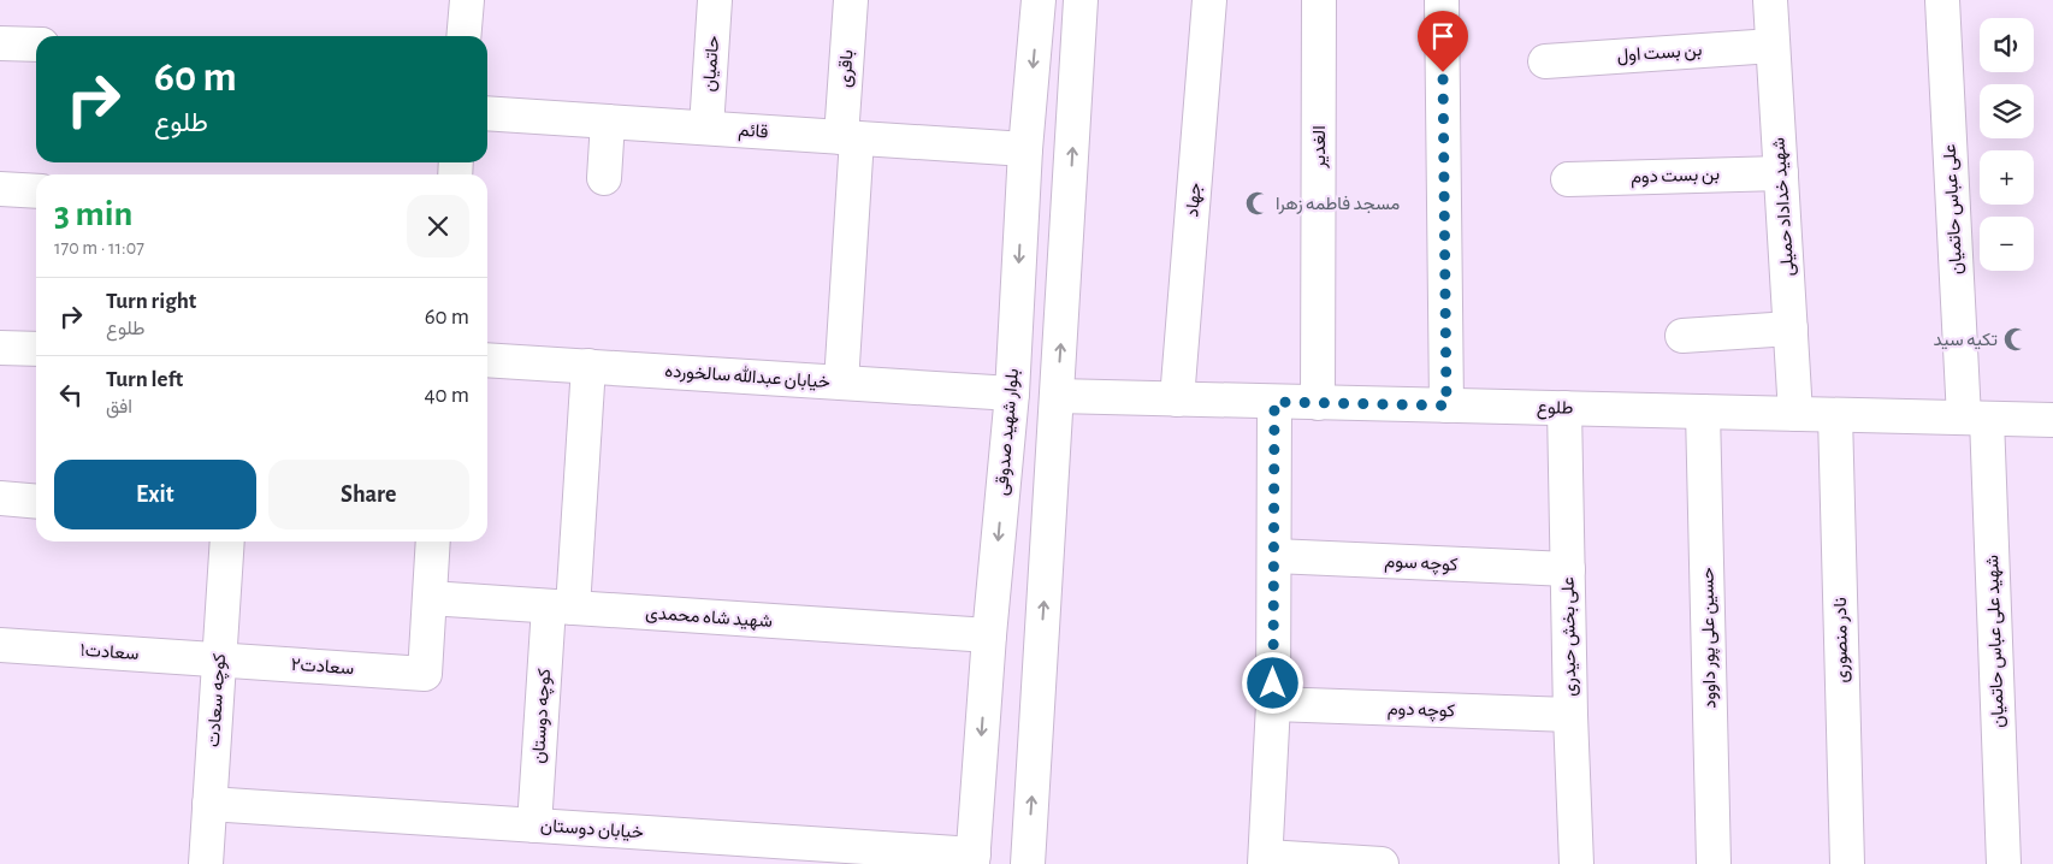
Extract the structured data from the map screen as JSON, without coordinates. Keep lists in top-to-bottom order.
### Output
{
  "streets": {
    "street": [
      "بن بست اول",
      "حاتمیان",
      "باقری",
      "قائم",
      "الغدیر",
      "بن بست دوم",
      "جهاد",
      "شهید خداداد حمیلی",
      "علی عباس حاتمیان",
      "خیابان عبدالله سالخورده",
      "طلوع",
      "بلوار شهید صدوقی",
      "کوچه سوم",
      "شهید شاه محمدی",
      "علی بخش حیدری",
      "حسین علی پور داوود",
      "نادر منصوری",
      "شهید علی عباس حاتمیان",
      "سعادت۱",
      "سعادت۲",
      "کوچه سعادت",
      "کوچه دوم",
      "کوچه دوستان",
      "خیابان دوستان"
    ]
  },
  "crossings": [
    ["بن بست اول", "شهید خداداد حمیلی"],
    ["حاتمیان", "قائم"],
    ["باقری", "قائم"],
    ["باقری", "خیابان عبدالله سالخورده"],
    ["قائم", "بلوار شهید صدوقی"],
    ["الغدیر", "طلوع"],
    ["بن بست دوم", "شهید خداداد حمیلی"],
    ["جهاد", "طلوع"],
    ["شهید خداداد حمیلی", "طلوع"],
    ["علی عباس حاتمیان", "طلوع"],
    ["علی عباس حاتمیان", "شهید علی عباس حاتمیان"],
    ["خیابان عبدالله سالخورده", "طلوع"],
    ["خیابان عبدالله سالخورده", "بلوار شهید صدوقی"],
    ["خیابان عبدالله سالخورده", "کوچه دوستان"],
    ["طلوع", "علی بخش حیدری"],
    ["طلوع", "حسین علی پور داوود"],
    ["طلوع", "نادر منصوری"],
    ["طلوع", "شهید علی عباس حاتمیان"],
    ["بلوار شهید صدوقی", "شهید شاه محمدی"],
    ["بلوار شهید صدوقی", "خیابان دوستان"],
    ["کوچه سوم", "علی بخش حیدری"],
    ["شهید شاه محمدی", "سعادت۲"],
    ["شهید شاه محمدی", "کوچه دوستان"],
    ["علی بخش حیدری", "کوچه دوم"],
    ["سعادت۱", "سعادت۲"],
    ["سعادت۱", "کوچه سعادت"],
    ["سعادت۲", "کوچه سعادت"],
    ["کوچه سعادت", "خیابان دوستان"],
    ["کوچه دوستان", "خیابان دوستان"]
  ],
  "places": {
    "mosque": ["مسجد فاطمه زهرا", "تکیه سید"]
  },
  "page": {
    "map_buttons": ["+", "−"],
    "turn": ["60 m", "طلوع"],
    "heading": ["3 min", "170 m · 11:07"],
    "list": [
      {
        "name": "Turn right",
        "note": "طلوع",
        "value": "60 m"
      },
      {
        "name": "Turn left",
        "note": "افق",
        "value": "40 m"
      }
    ],
    "buttons": ["Exit", "Share"]
  }
}
